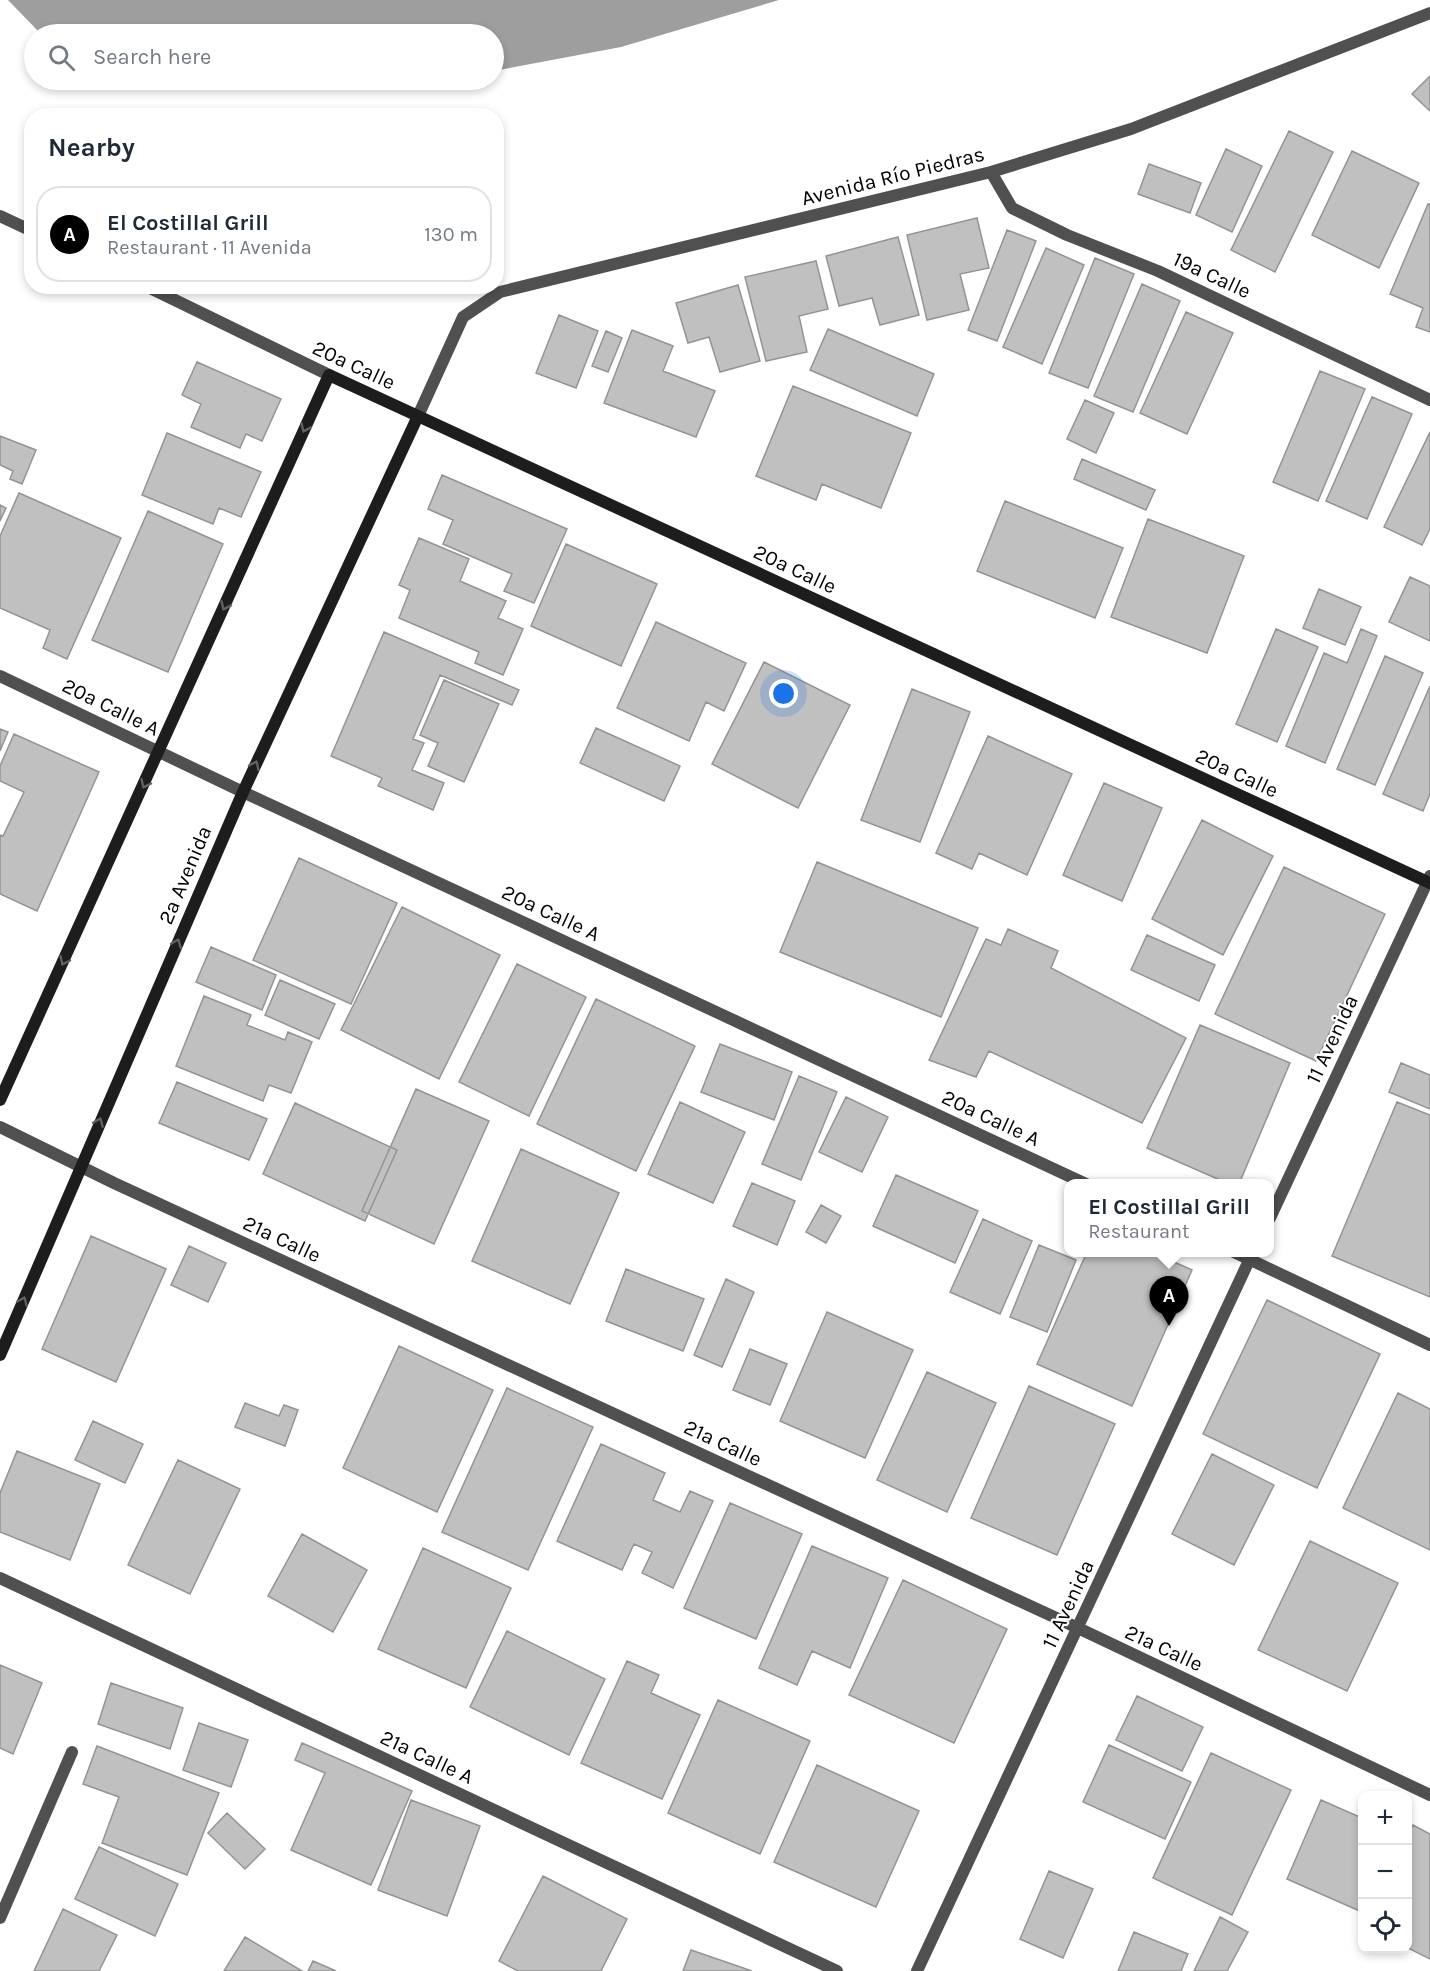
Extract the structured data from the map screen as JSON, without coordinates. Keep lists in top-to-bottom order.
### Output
{
  "streets": {
    "street": [
      "Avenida Río Piedras",
      "19a Calle",
      "20a Calle",
      "20a Calle A",
      "2a Avenida",
      "11 Avenida",
      "21a Calle",
      "21a Calle A"
    ]
  },
  "crossings": [
    ["Avenida Río Piedras", "19a Calle"],
    ["Avenida Río Piedras", "20a Calle"],
    ["Avenida Río Piedras", "2a Avenida"],
    ["20a Calle", "2a Avenida"],
    ["20a Calle", "11 Avenida"],
    ["20a Calle A", "2a Avenida"],
    ["2a Avenida", "21a Calle"],
    ["11 Avenida", "21a Calle"]
  ],
  "page": {
    "search": "Search here",
    "heading": "Nearby",
    "list": [
      {
        "mark": "A",
        "name": "El Costillal Grill",
        "note": "Restaurant · 11 Avenida",
        "value": "130 m"
      }
    ],
    "popup": ["El Costillal Grill", "Restaurant"],
    "pins": "A",
    "map_buttons": ["+", "−"]
  }
}
